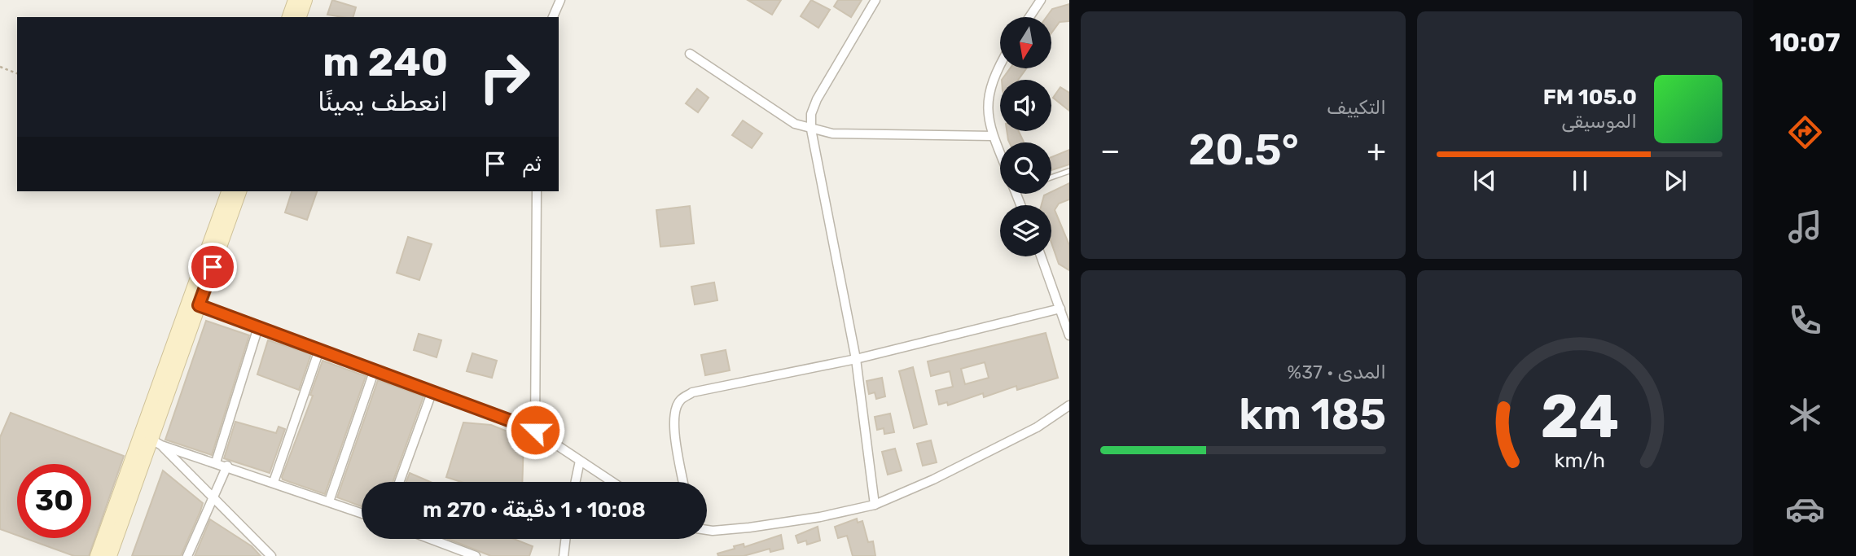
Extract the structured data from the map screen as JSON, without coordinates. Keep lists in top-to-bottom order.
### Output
{
  "north": "bottom",
  "page": {
    "tabs": "10:07",
    "tile": [
      "التكييف",
      ["المدى · 37%", "185 km"]
    ],
    "turn": ["240 m", "انعطف يمينًا"],
    "song": ["105.0 FM", "الموسيقى"],
    "heat": ["−", "20.5°", "+"],
    "then": "ثم",
    "limit": "30",
    "trip": "10:08 · 1 دقيقة · 270 m",
    "gauge": ["24", "km/h"]
  }
}
